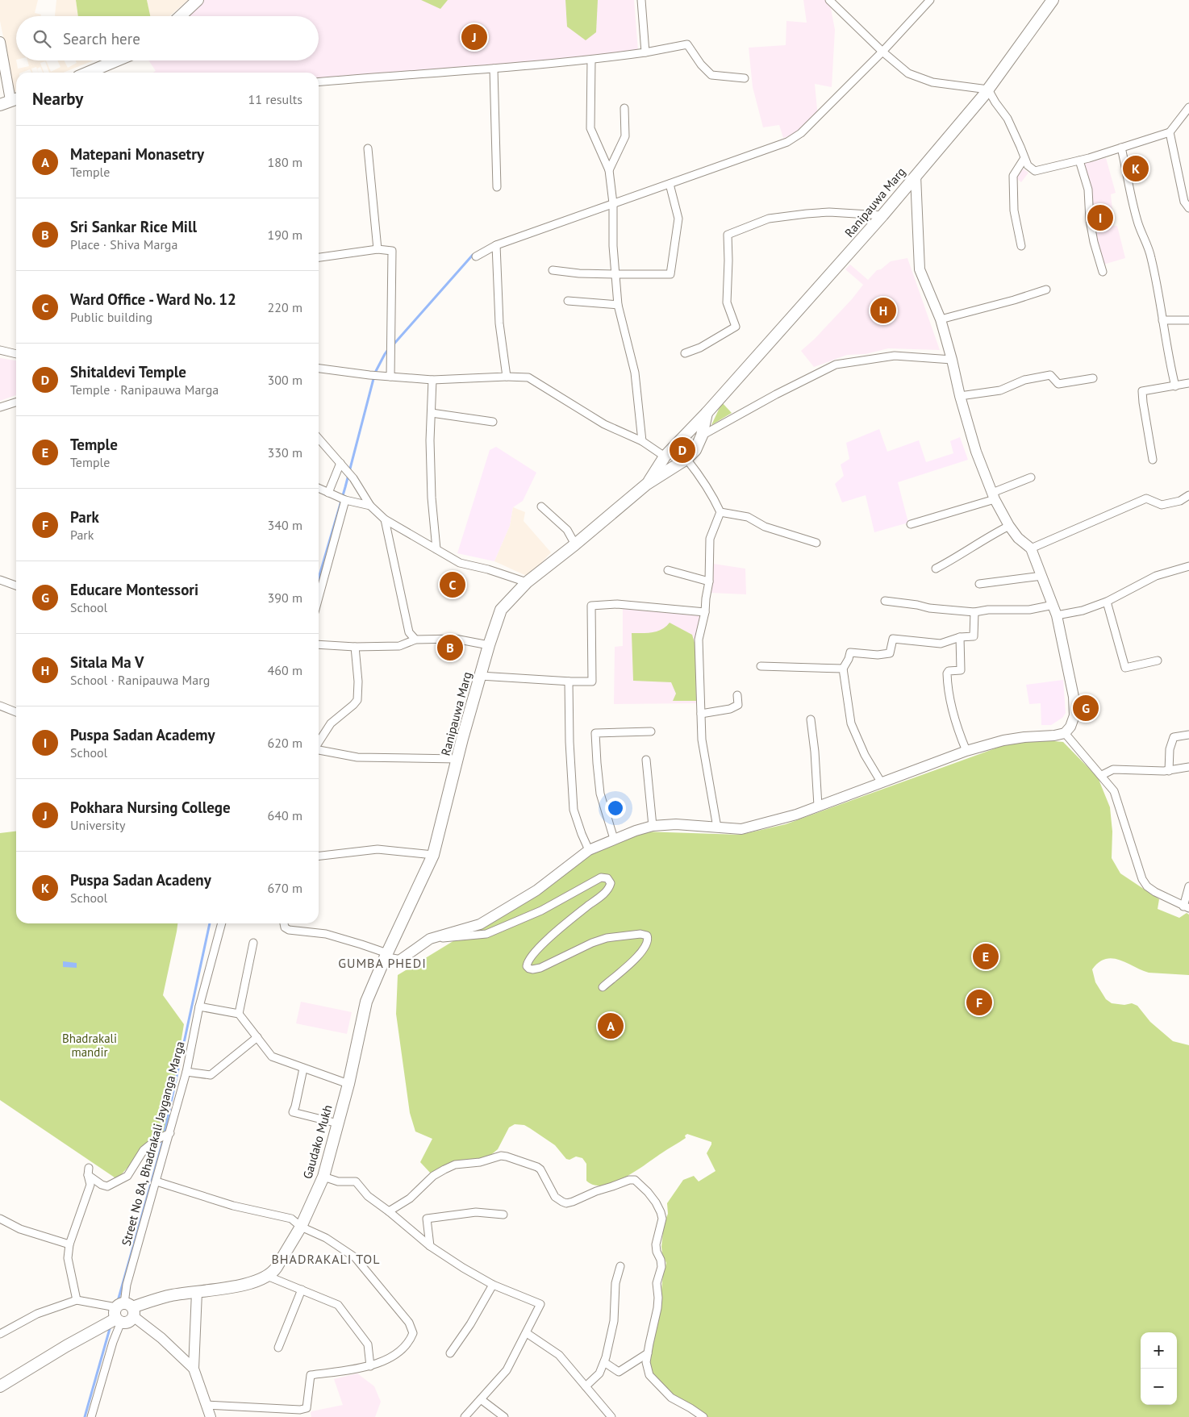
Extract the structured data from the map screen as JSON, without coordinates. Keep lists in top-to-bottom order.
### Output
{
  "streets": {
    "main road": ["Ranipauwa Marg", "Gaudako Mukh"],
    "street": ["Street No 8A, Bhadrakali Jayganga Marga"]
  },
  "crossings": [
    ["Ranipauwa Marg", "Gaudako Mukh"]
  ],
  "districts": ["GUMBA PHEDI", "BHADRAKALI TOL"],
  "parks": ["Bhadrakali mandir"],
  "page": {
    "search": "Search here",
    "pins": [
      "J",
      "K",
      "I",
      "H",
      "D",
      "C",
      "B",
      "G",
      "E",
      "F",
      "A"
    ],
    "heading": ["Nearby", "11 results"],
    "list": [
      {
        "mark": "A",
        "name": "Matepani Monasetry",
        "note": "Temple",
        "value": "180 m"
      },
      {
        "mark": "B",
        "name": "Sri Sankar Rice Mill",
        "note": "Place · Shiva Marga",
        "value": "190 m"
      },
      {
        "mark": "C",
        "name": "Ward Office - Ward No. 12",
        "note": "Public building",
        "value": "220 m"
      },
      {
        "mark": "D",
        "name": "Shitaldevi Temple",
        "note": "Temple · Ranipauwa Marga",
        "value": "300 m"
      },
      {
        "mark": "E",
        "name": "Temple",
        "note": "Temple",
        "value": "330 m"
      },
      {
        "mark": "F",
        "name": "Park",
        "note": "Park",
        "value": "340 m"
      },
      {
        "mark": "G",
        "name": "Educare Montessori",
        "note": "School",
        "value": "390 m"
      },
      {
        "mark": "H",
        "name": "Sitala Ma V",
        "note": "School · Ranipauwa Marg",
        "value": "460 m"
      },
      {
        "mark": "I",
        "name": "Puspa Sadan Academy",
        "note": "School",
        "value": "620 m"
      },
      {
        "mark": "J",
        "name": "Pokhara Nursing College",
        "note": "University",
        "value": "640 m"
      },
      {
        "mark": "K",
        "name": "Puspa Sadan Acadeny",
        "note": "School",
        "value": "670 m"
      }
    ],
    "map_buttons": ["+", "−"]
  }
}
